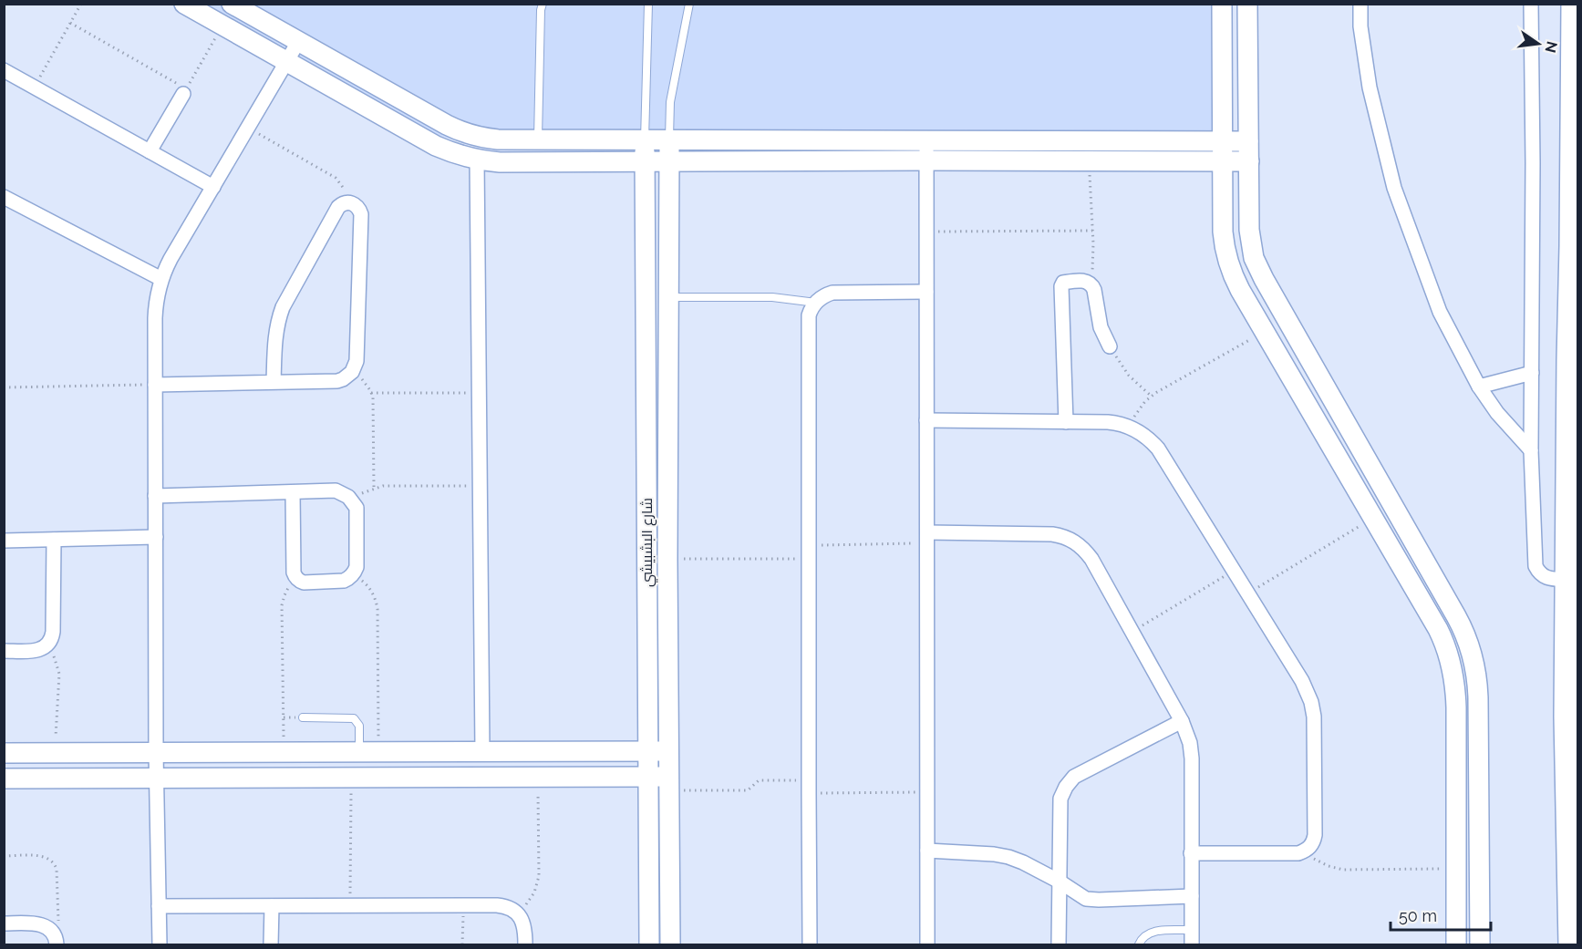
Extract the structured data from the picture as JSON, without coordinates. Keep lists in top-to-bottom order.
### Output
{
  "streets": {
    "street": ["شارع البشبيشي"]
  },
  "scale_bar": "50 m",
  "north": "right"
}
